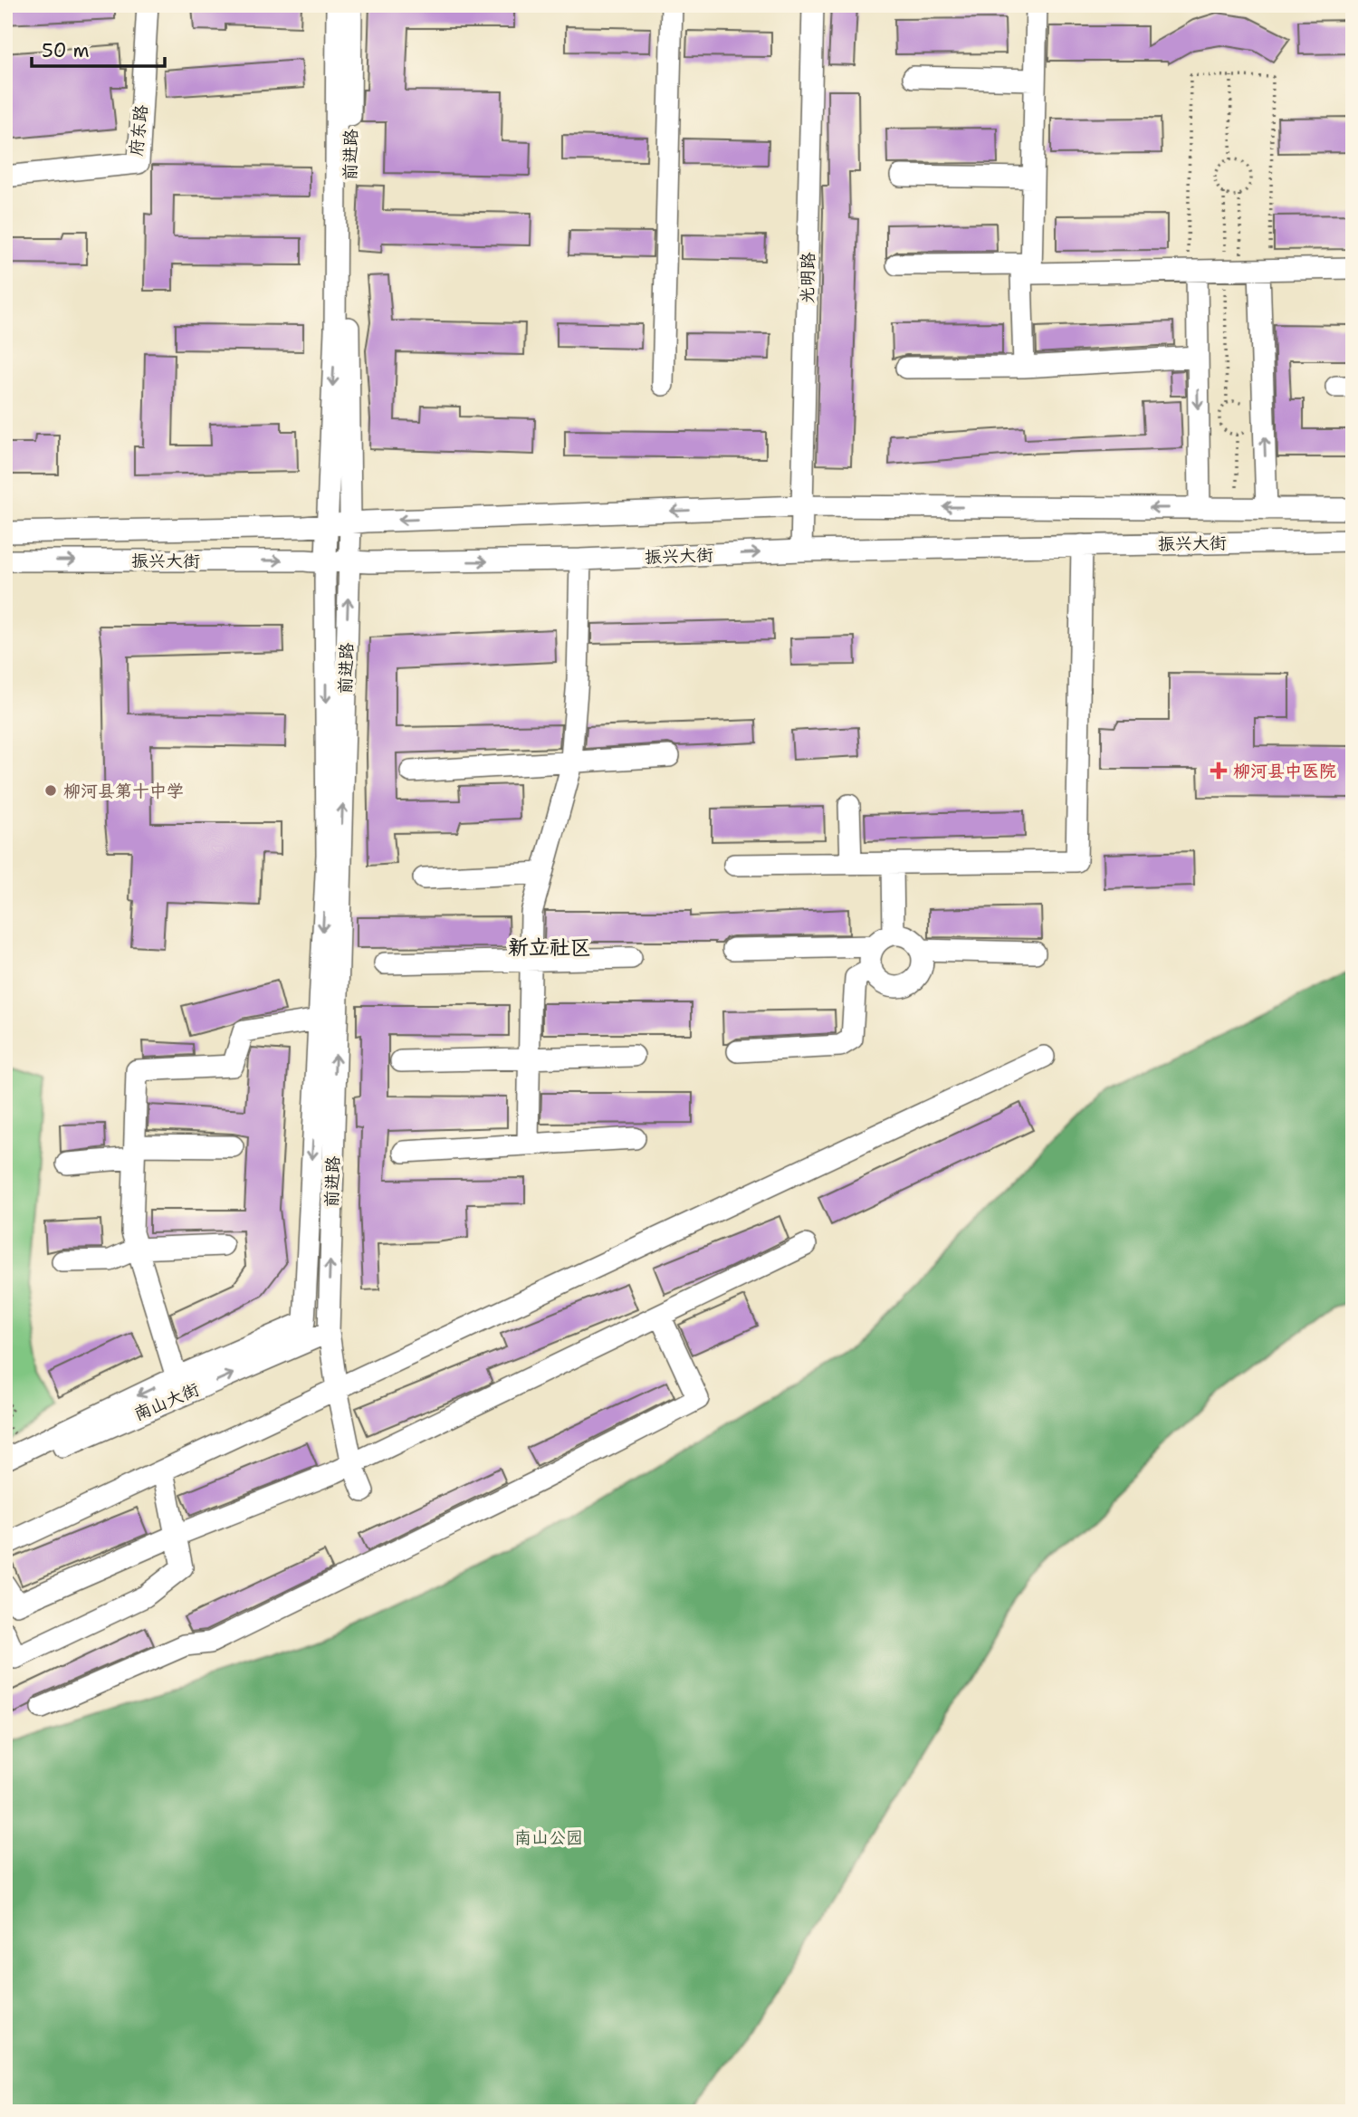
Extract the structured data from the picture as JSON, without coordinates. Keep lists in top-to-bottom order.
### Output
{
  "streets": {
    "street": [
      "府东路",
      "前进路",
      "光明路",
      "振兴大街",
      "南山大街"
    ]
  },
  "crossings": [
    ["前进路", "振兴大街"],
    ["前进路", "南山大街"],
    ["光明路", "振兴大街"]
  ],
  "districts": ["新立社区"],
  "parks": ["南山公园"],
  "places": {
    "health": ["柳河县中医院"],
    "other": ["柳河县第十中学"]
  },
  "scale_bar": "50 m"
}
